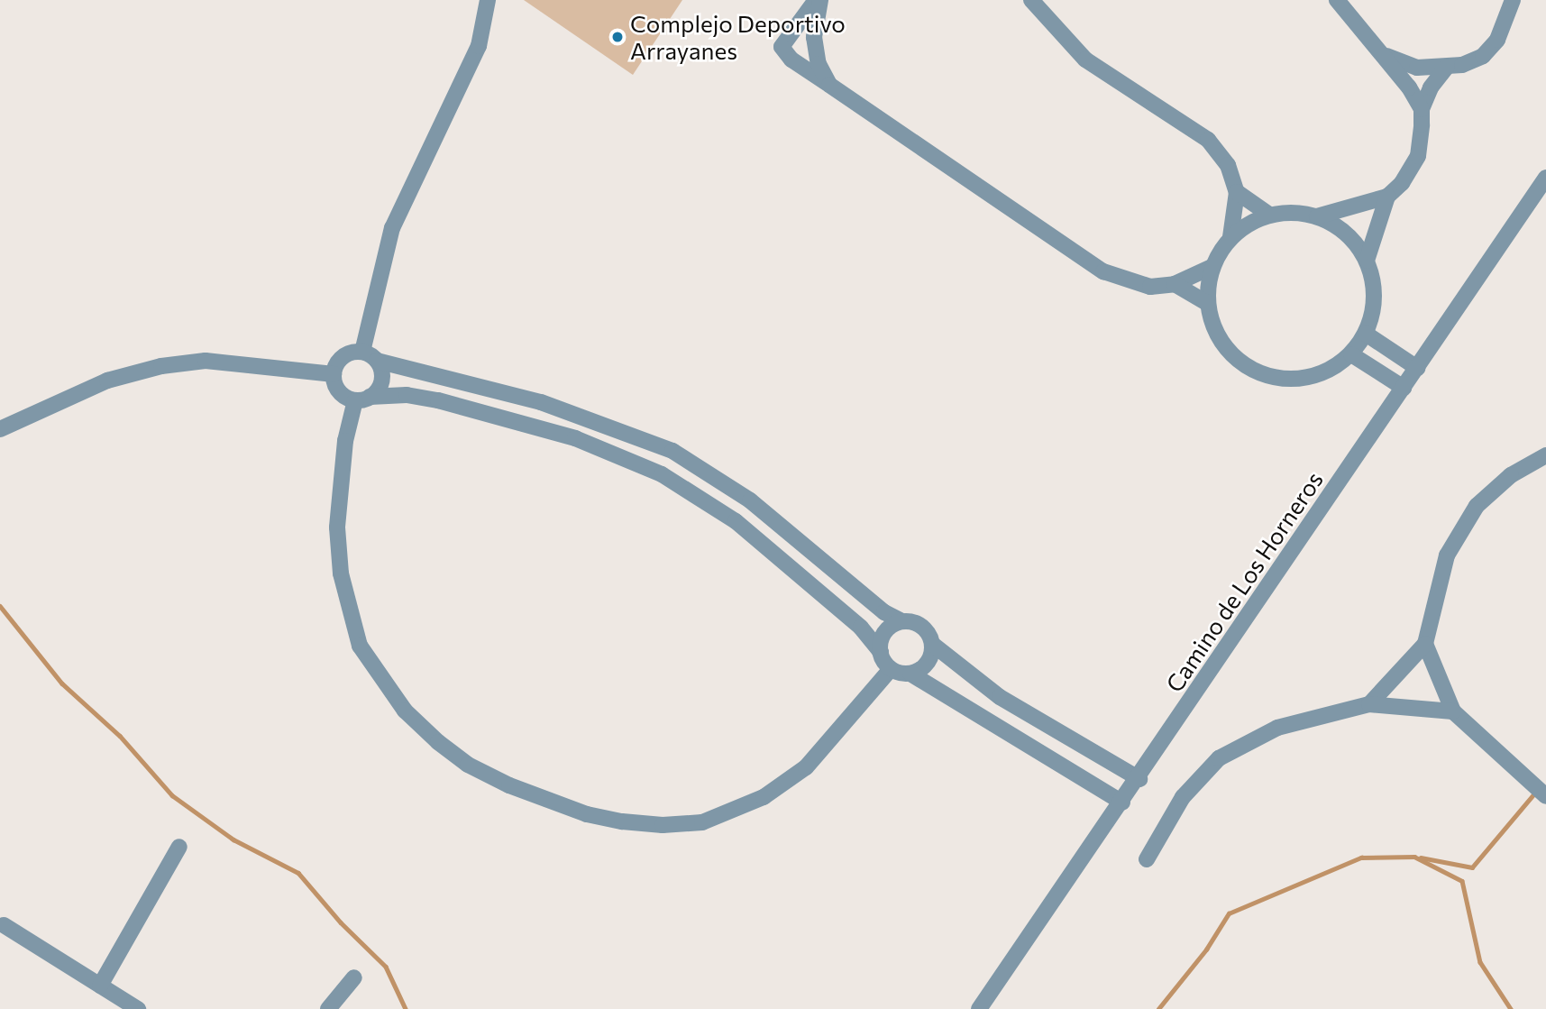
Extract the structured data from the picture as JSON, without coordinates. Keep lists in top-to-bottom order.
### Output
{
  "streets": {
    "street": ["Camino de Los Horneros"]
  },
  "places": ["Complejo Deportivo Arrayanes"]
}
